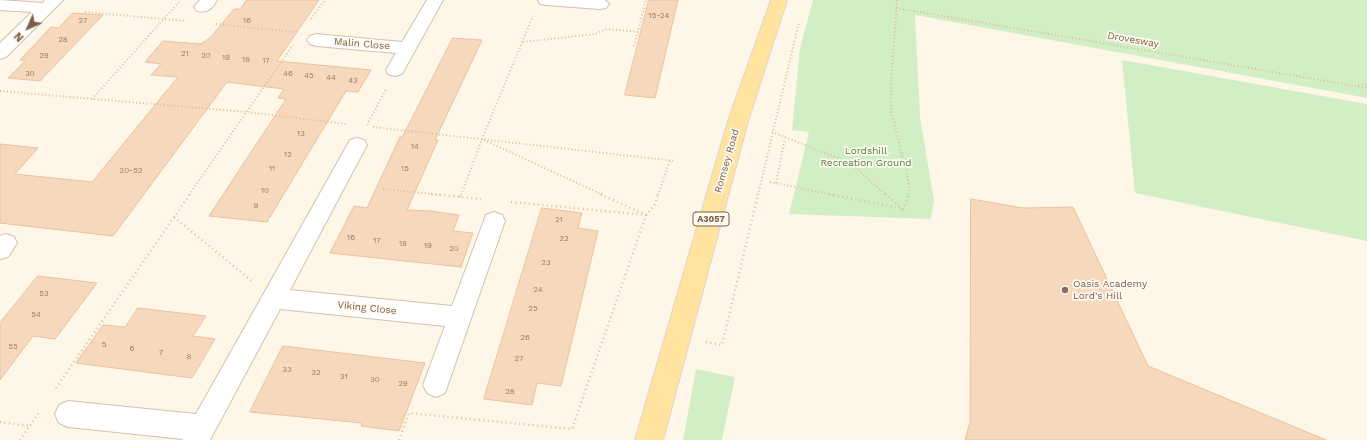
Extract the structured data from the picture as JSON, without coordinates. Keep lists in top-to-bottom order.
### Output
{
  "streets": {
    "main road": ["Romsey Road", "A3057"],
    "street": ["Malin Close", "Viking Close"],
    "path": ["Drovesway"]
  },
  "parks": ["Lordshill Recreation Ground"],
  "places": ["Oasis Academy Lord's Hill"],
  "house_numbers": [
    "15-24",
    "27",
    "16",
    "28",
    "21",
    "29",
    "20",
    "19",
    "18",
    "17",
    "30",
    "46",
    "45",
    "44",
    "43",
    "13",
    "14",
    "12",
    "11",
    "15",
    "20-52",
    "10",
    "9",
    "21",
    "16",
    "22",
    "17",
    "18",
    "19",
    "20",
    "23",
    "24",
    "53",
    "25",
    "54",
    "26",
    "5",
    "55",
    "6",
    "7",
    "8",
    "27",
    "33",
    "32",
    "31",
    "30",
    "29",
    "28"
  ],
  "north": "bottom left"
}
